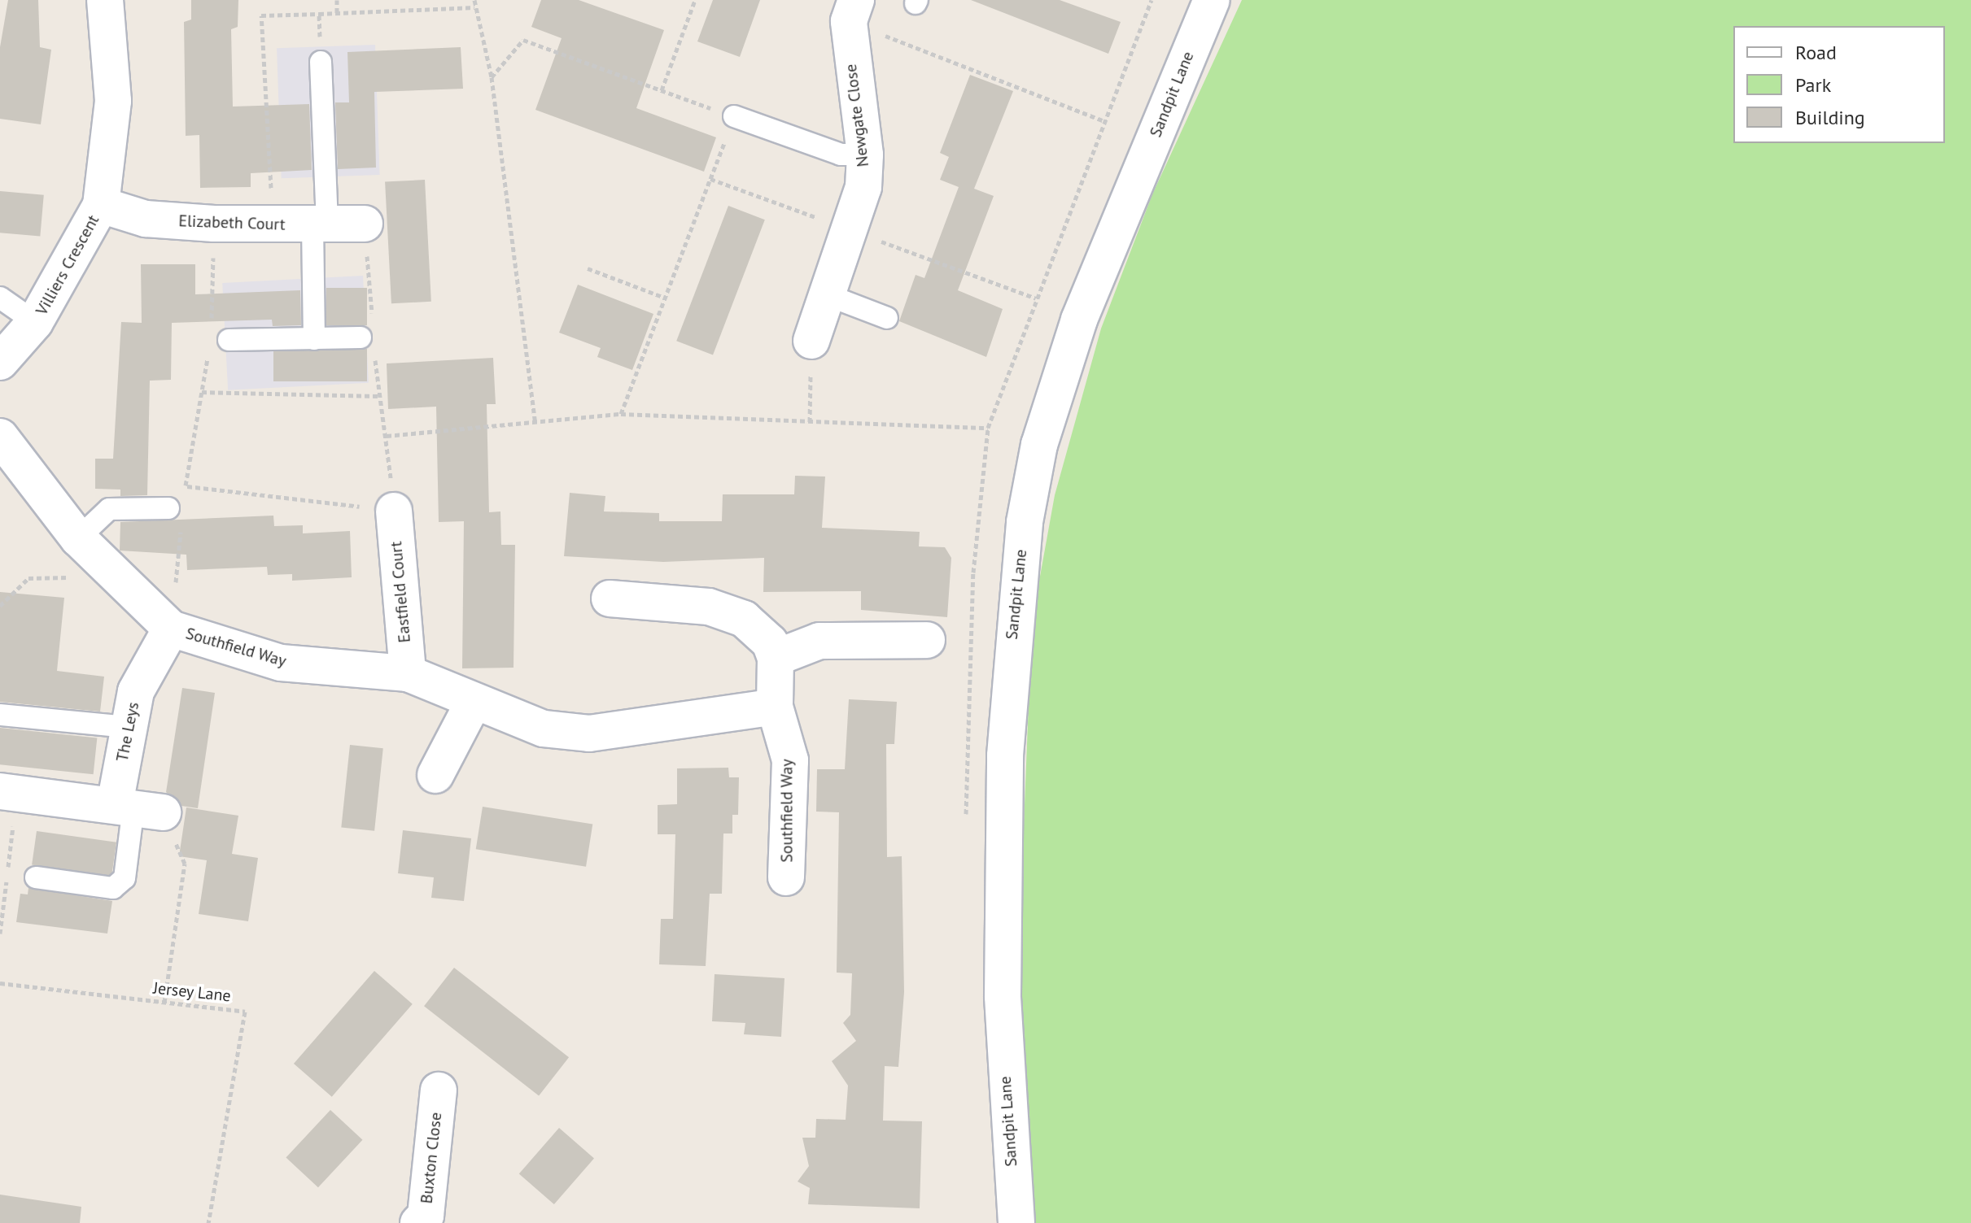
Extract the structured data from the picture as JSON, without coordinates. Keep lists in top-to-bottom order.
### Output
{
  "streets": {
    "street": [
      "Sandpit Lane",
      "Newgate Close",
      "Elizabeth Court",
      "Villiers Crescent",
      "Eastfield Court",
      "Southfield Way",
      "The Leys",
      "Buxton Close"
    ],
    "path": ["Jersey Lane"]
  },
  "crossings": [
    ["Elizabeth Court", "Villiers Crescent"],
    ["Eastfield Court", "Southfield Way"],
    ["Southfield Way", "The Leys"]
  ],
  "legend": ["Road", "Park", "Building"]
}
